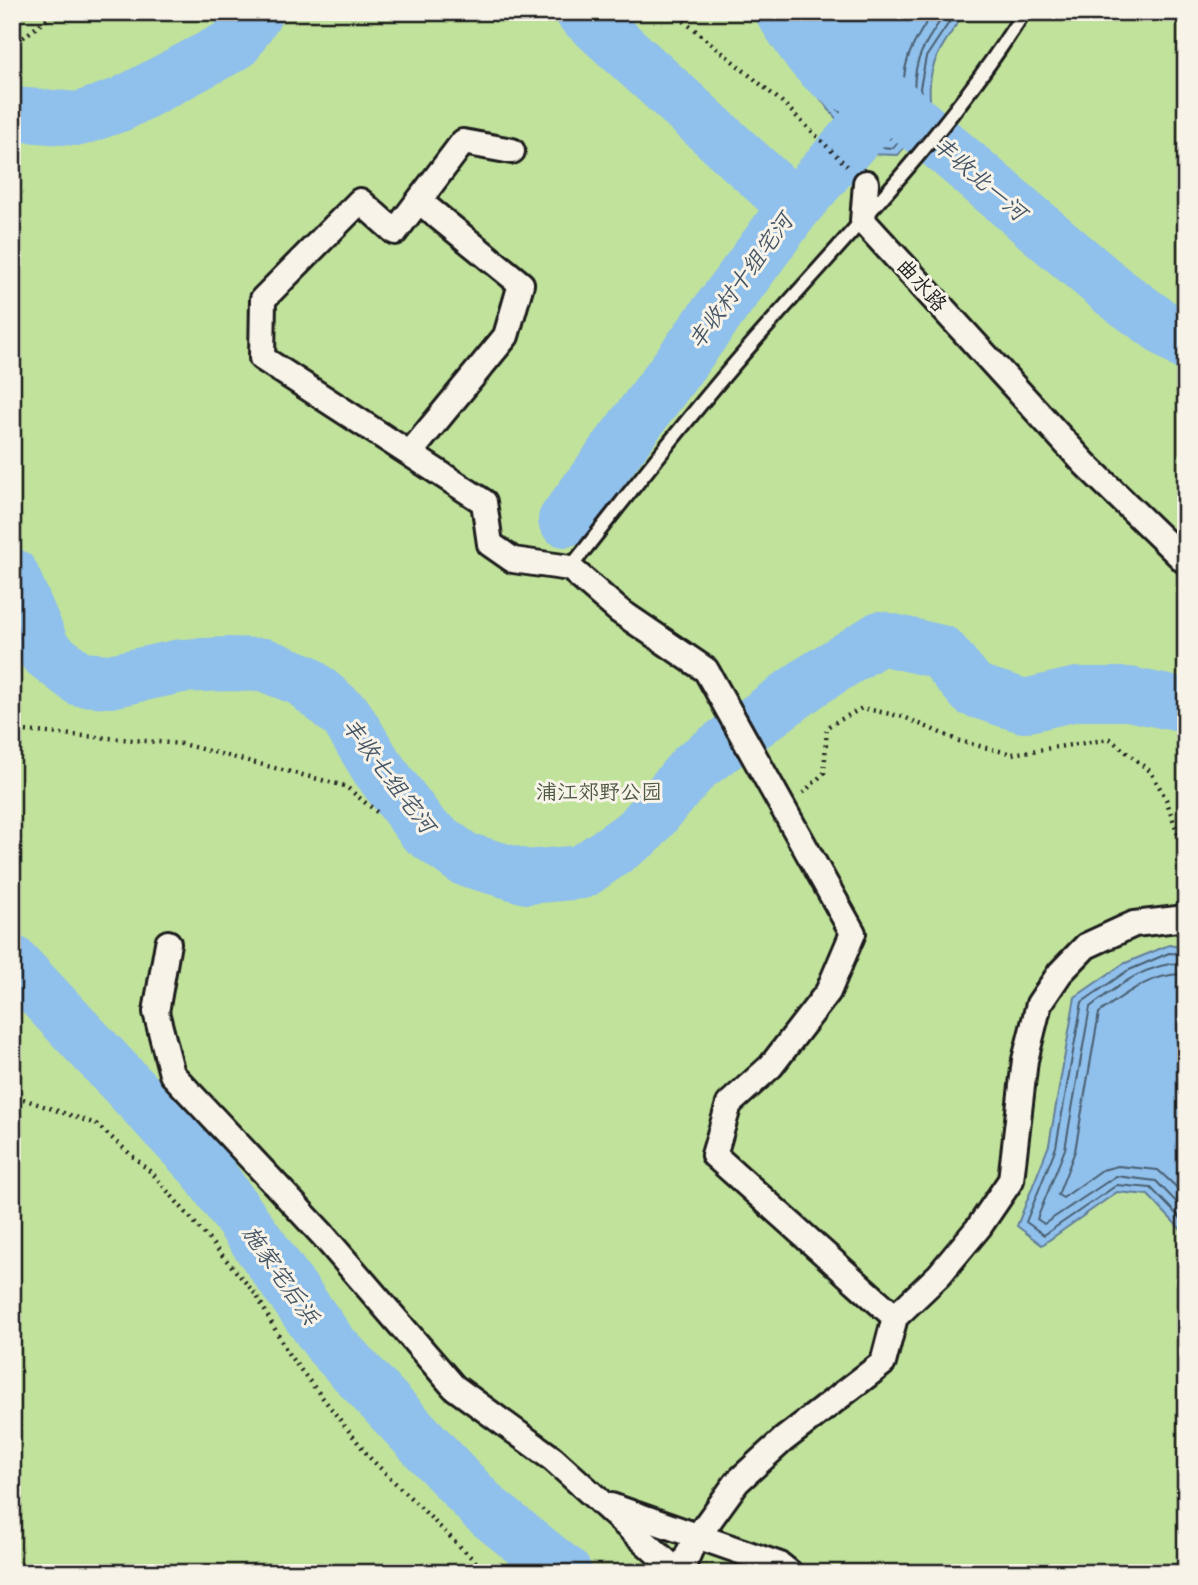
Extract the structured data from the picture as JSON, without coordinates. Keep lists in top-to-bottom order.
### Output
{
  "streets": {
    "street": ["曲水路"]
  },
  "water": [
    "丰收北一河",
    "丰收村十组宅河",
    "丰收七组宅河",
    "施家宅后浜"
  ],
  "parks": ["浦江郊野公园"]
}
